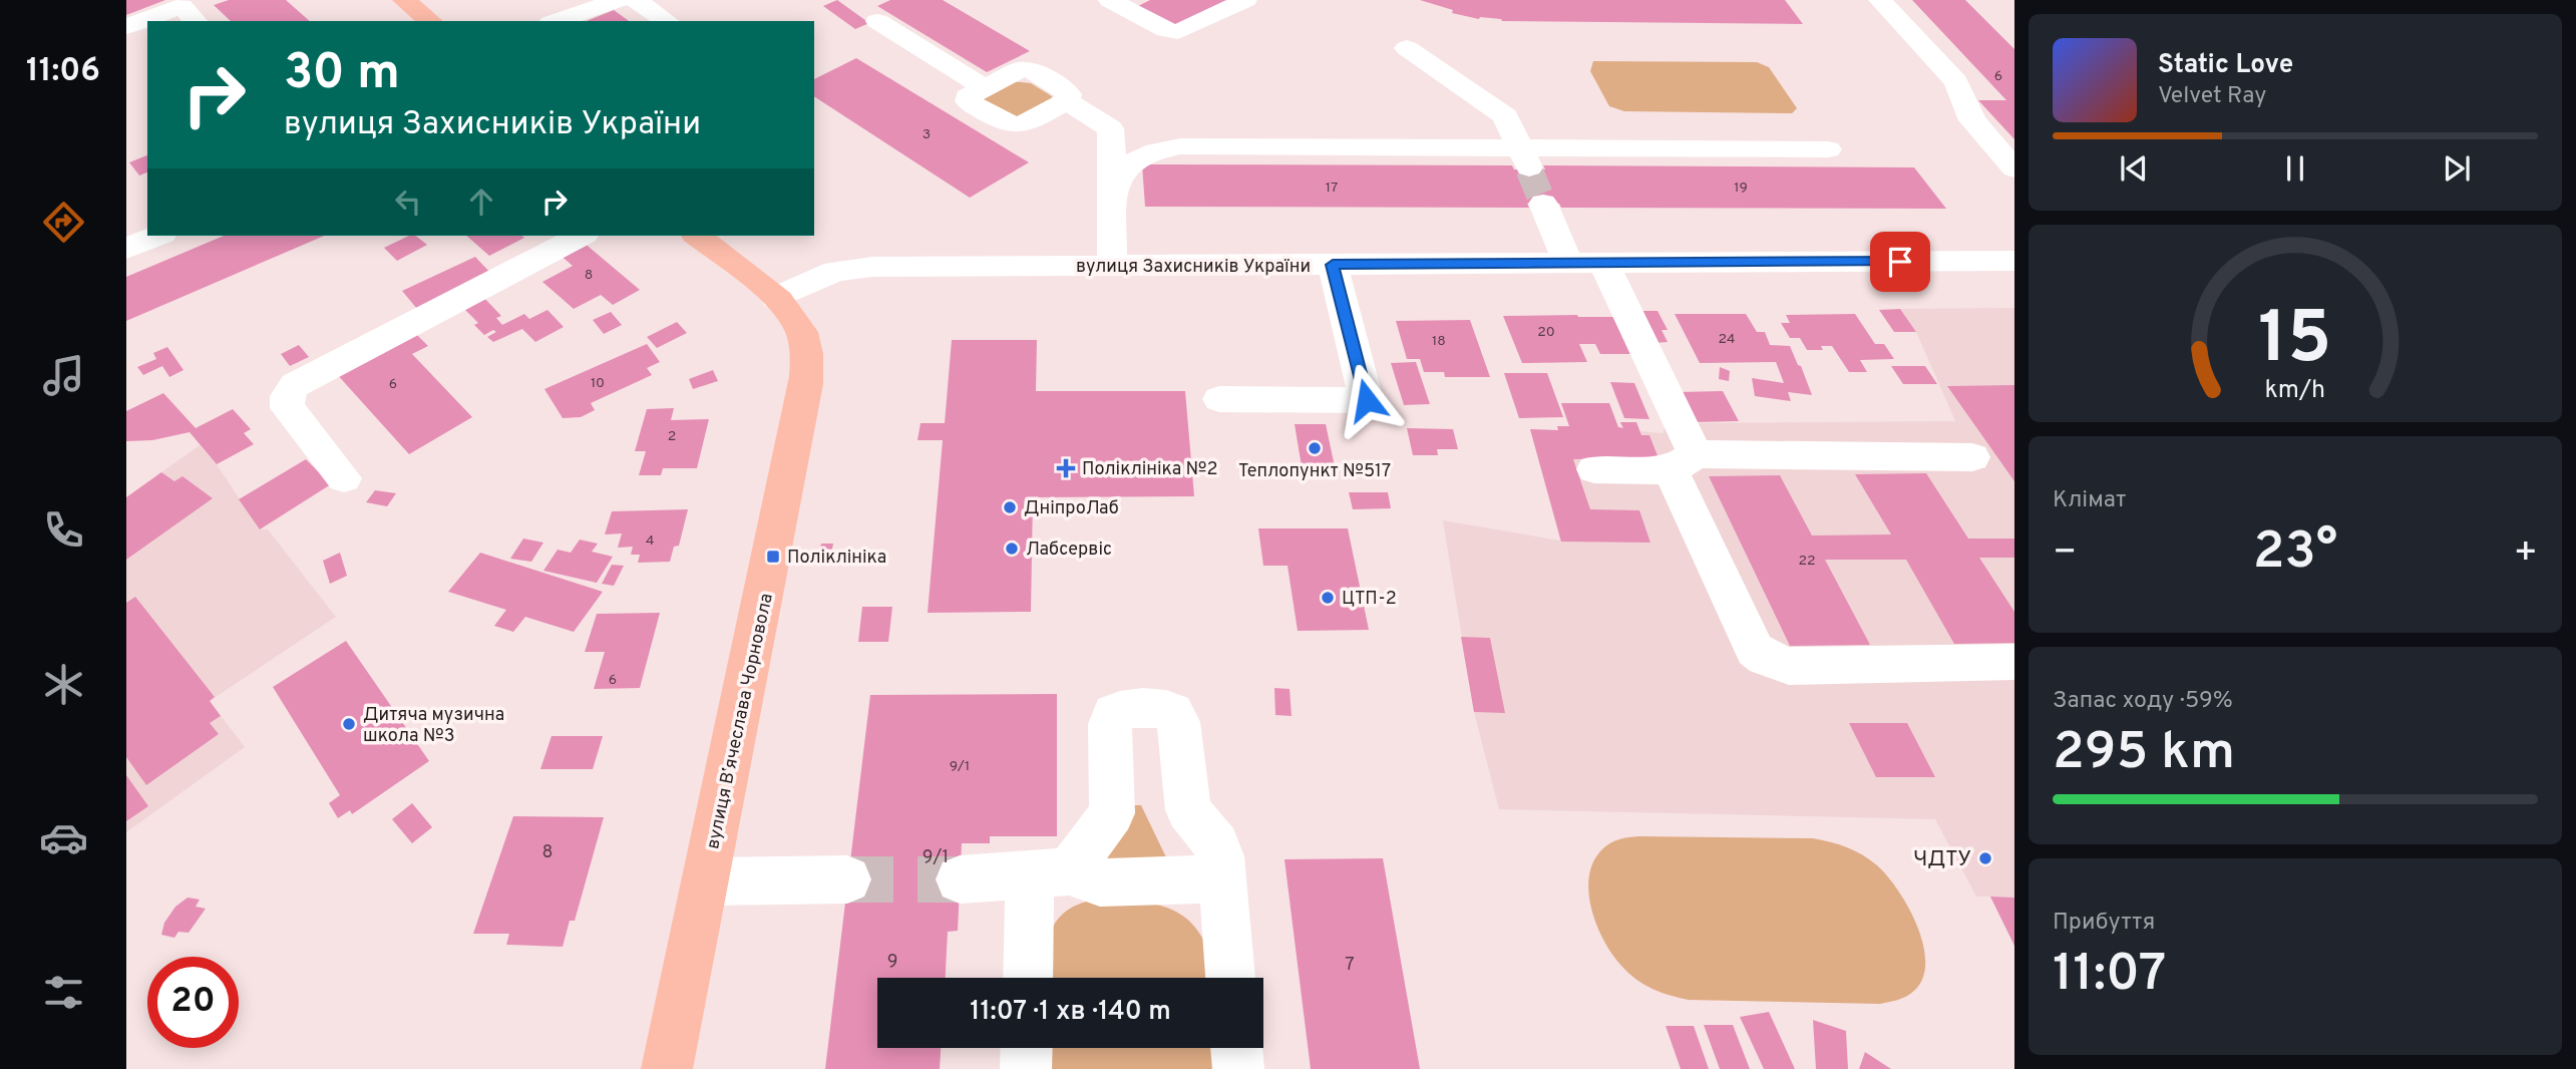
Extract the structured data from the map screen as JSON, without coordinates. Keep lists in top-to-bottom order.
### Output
{
  "streets": {
    "main road": ["вулиця Вʼячеслава Чорновола"],
    "street": ["вулиця Захисників України"]
  },
  "crossings": [
    ["вулиця Захисників України", "вулиця Вʼячеслава Чорновола"]
  ],
  "places": {
    "other": [
      "Теплопункт №517",
      "ДніпроЛаб",
      "Лабсервіс",
      "ЦТП-2",
      "Дитяча музична школа №3",
      "ЧДТУ"
    ],
    "health": ["Поліклініка №2"],
    "transit": ["Поліклініка"]
  },
  "house_numbers": [
    "6",
    "3",
    "17",
    "19",
    "8",
    "20",
    "24",
    "18",
    "10",
    "6",
    "2",
    "4",
    "22",
    "6",
    "9/1",
    "8",
    "9/1",
    "9",
    "7"
  ],
  "page": {
    "tabs": "11:06",
    "turn": ["30 m", "вулиця Захисників України"],
    "song": ["Static Love", "Velvet Ray"],
    "tile": [
      "Клімат",
      ["Запас ходу · 59%", "295 km"],
      ["Прибуття", "11:07"]
    ],
    "heat": ["−", "23°", "+"],
    "limit": "20",
    "trip": "11:07 · 1 хв · 140 m",
    "gauge": ["15", "km/h"]
  }
}
